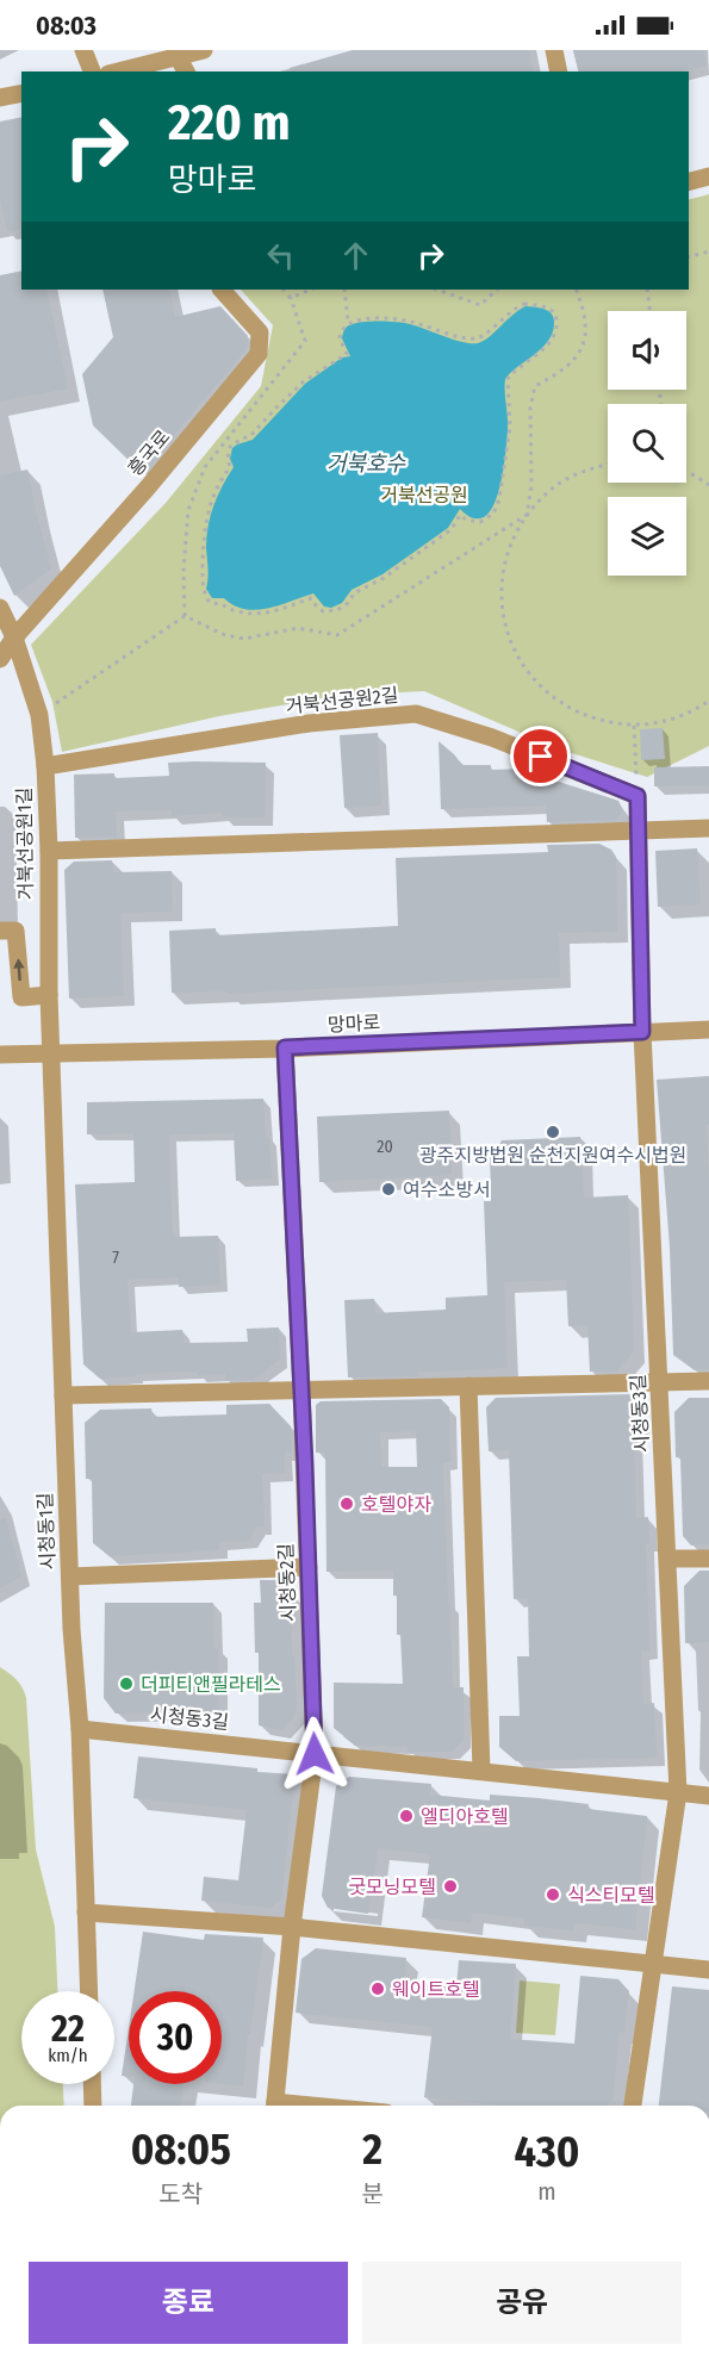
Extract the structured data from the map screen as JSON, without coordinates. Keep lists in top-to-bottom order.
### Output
{
  "streets": {
    "street": [
      "흥국로",
      "거북선공원2길",
      "거북선공원1길",
      "망마로",
      "시청동3길",
      "시청동1길",
      "시청동2길"
    ]
  },
  "crossings": [
    ["흥국로", "거북선공원1길"],
    ["거북선공원2길", "거북선공원1길"],
    ["거북선공원1길", "망마로"],
    ["거북선공원1길", "시청동1길"],
    ["망마로", "시청동3길"],
    ["망마로", "시청동1길"],
    ["망마로", "시청동2길"],
    ["시청동3길", "시청동1길"],
    ["시청동3길", "시청동2길"]
  ],
  "water": ["거북호수"],
  "parks": ["거북선공원"],
  "places": [
    "광주지방법원 순천지원여수시법원",
    "여수소방서",
    "호텔야자",
    "더피티앤필라테스",
    "엘디아호텔",
    "굿모닝모텔",
    "식스티모텔",
    "웨이트호텔"
  ],
  "house_numbers": ["20", "7"],
  "page": {
    "status": "08:03",
    "turn": ["220 m", "망마로"],
    "speed": "22 km/h",
    "limit": "30",
    "eta": [
      "08:05",
      "도착",
      "2",
      "분",
      "430",
      "m"
    ],
    "buttons": ["종료", "공유"]
  }
}
